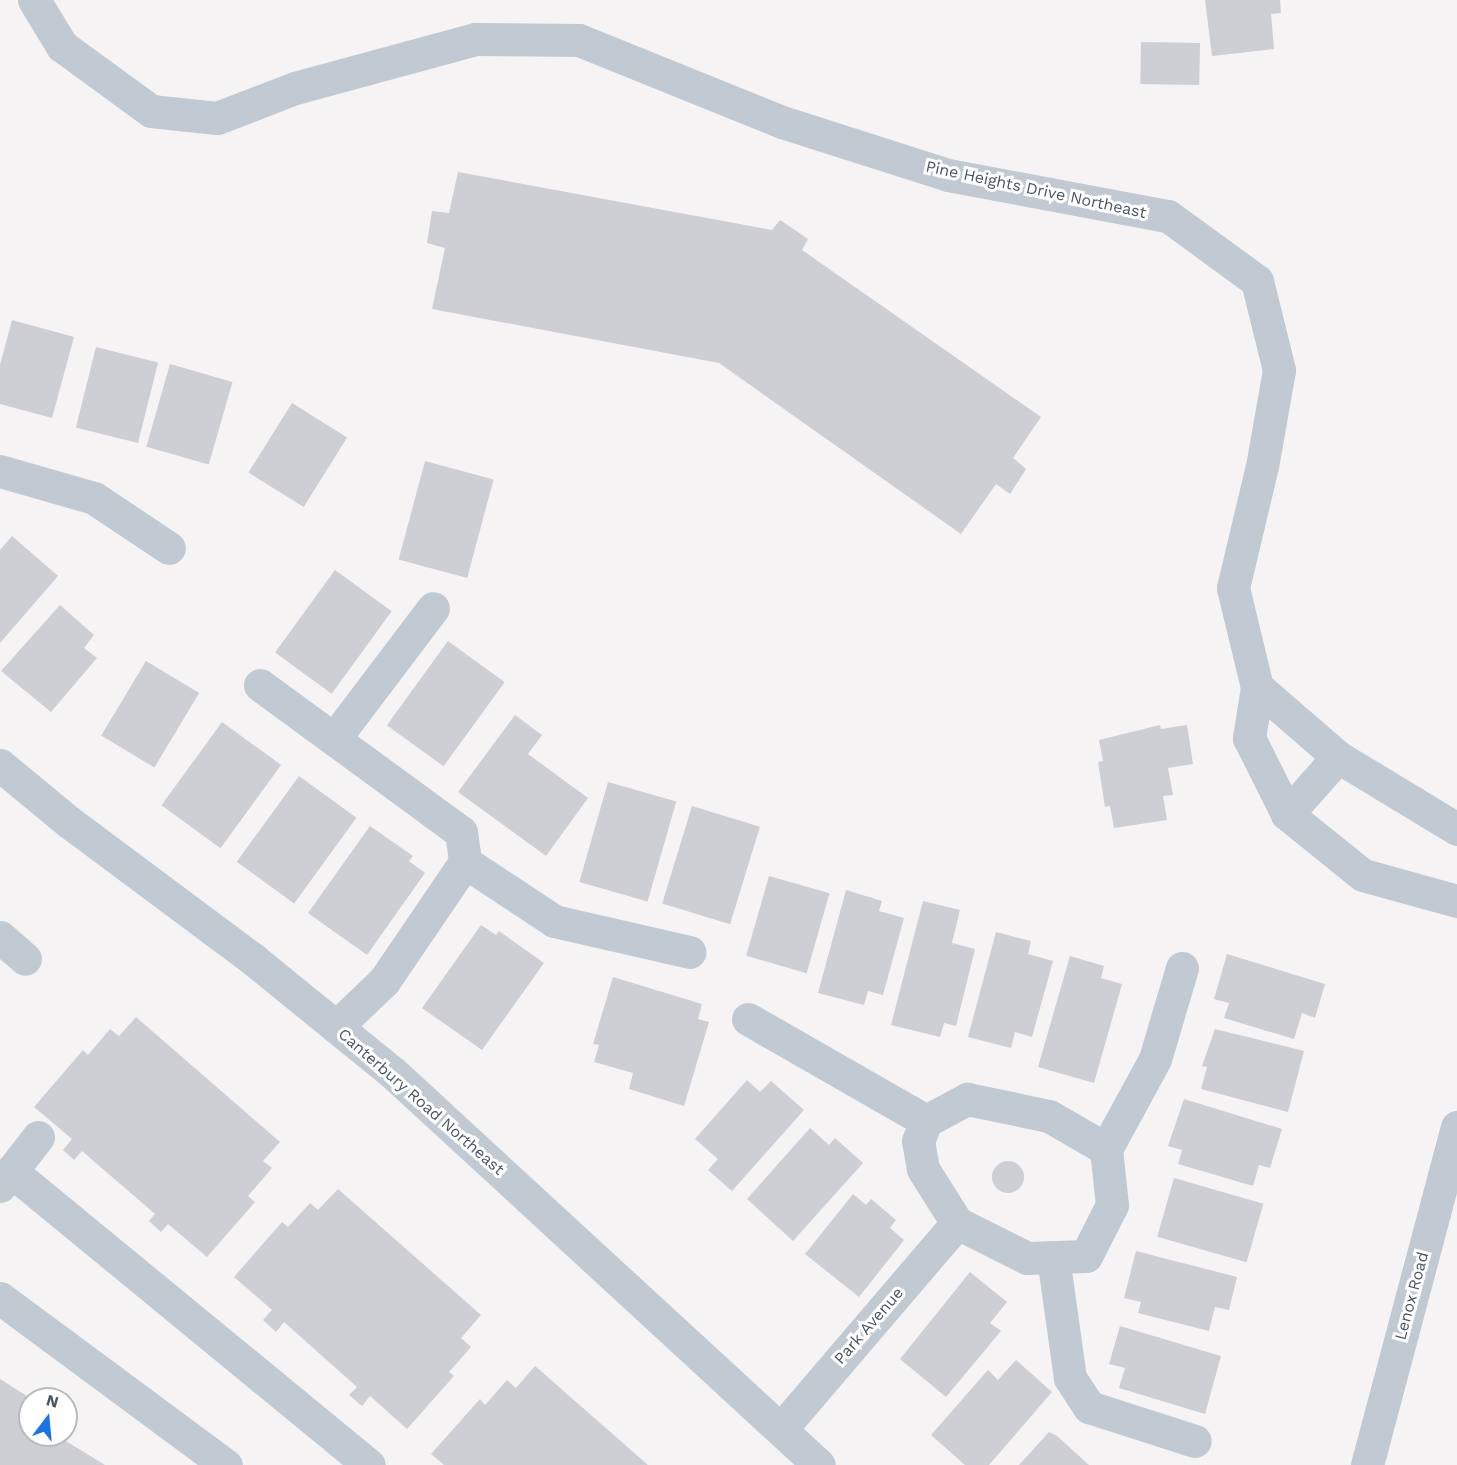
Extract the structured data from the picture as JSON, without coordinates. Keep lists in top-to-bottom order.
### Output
{
  "streets": {
    "street": [
      "Pine Heights Drive Northeast",
      "Canterbury Road Northeast",
      "Lenox Road",
      "Park Avenue"
    ]
  },
  "crossings": [
    ["Canterbury Road Northeast", "Park Avenue"]
  ],
  "north": "top"
}
